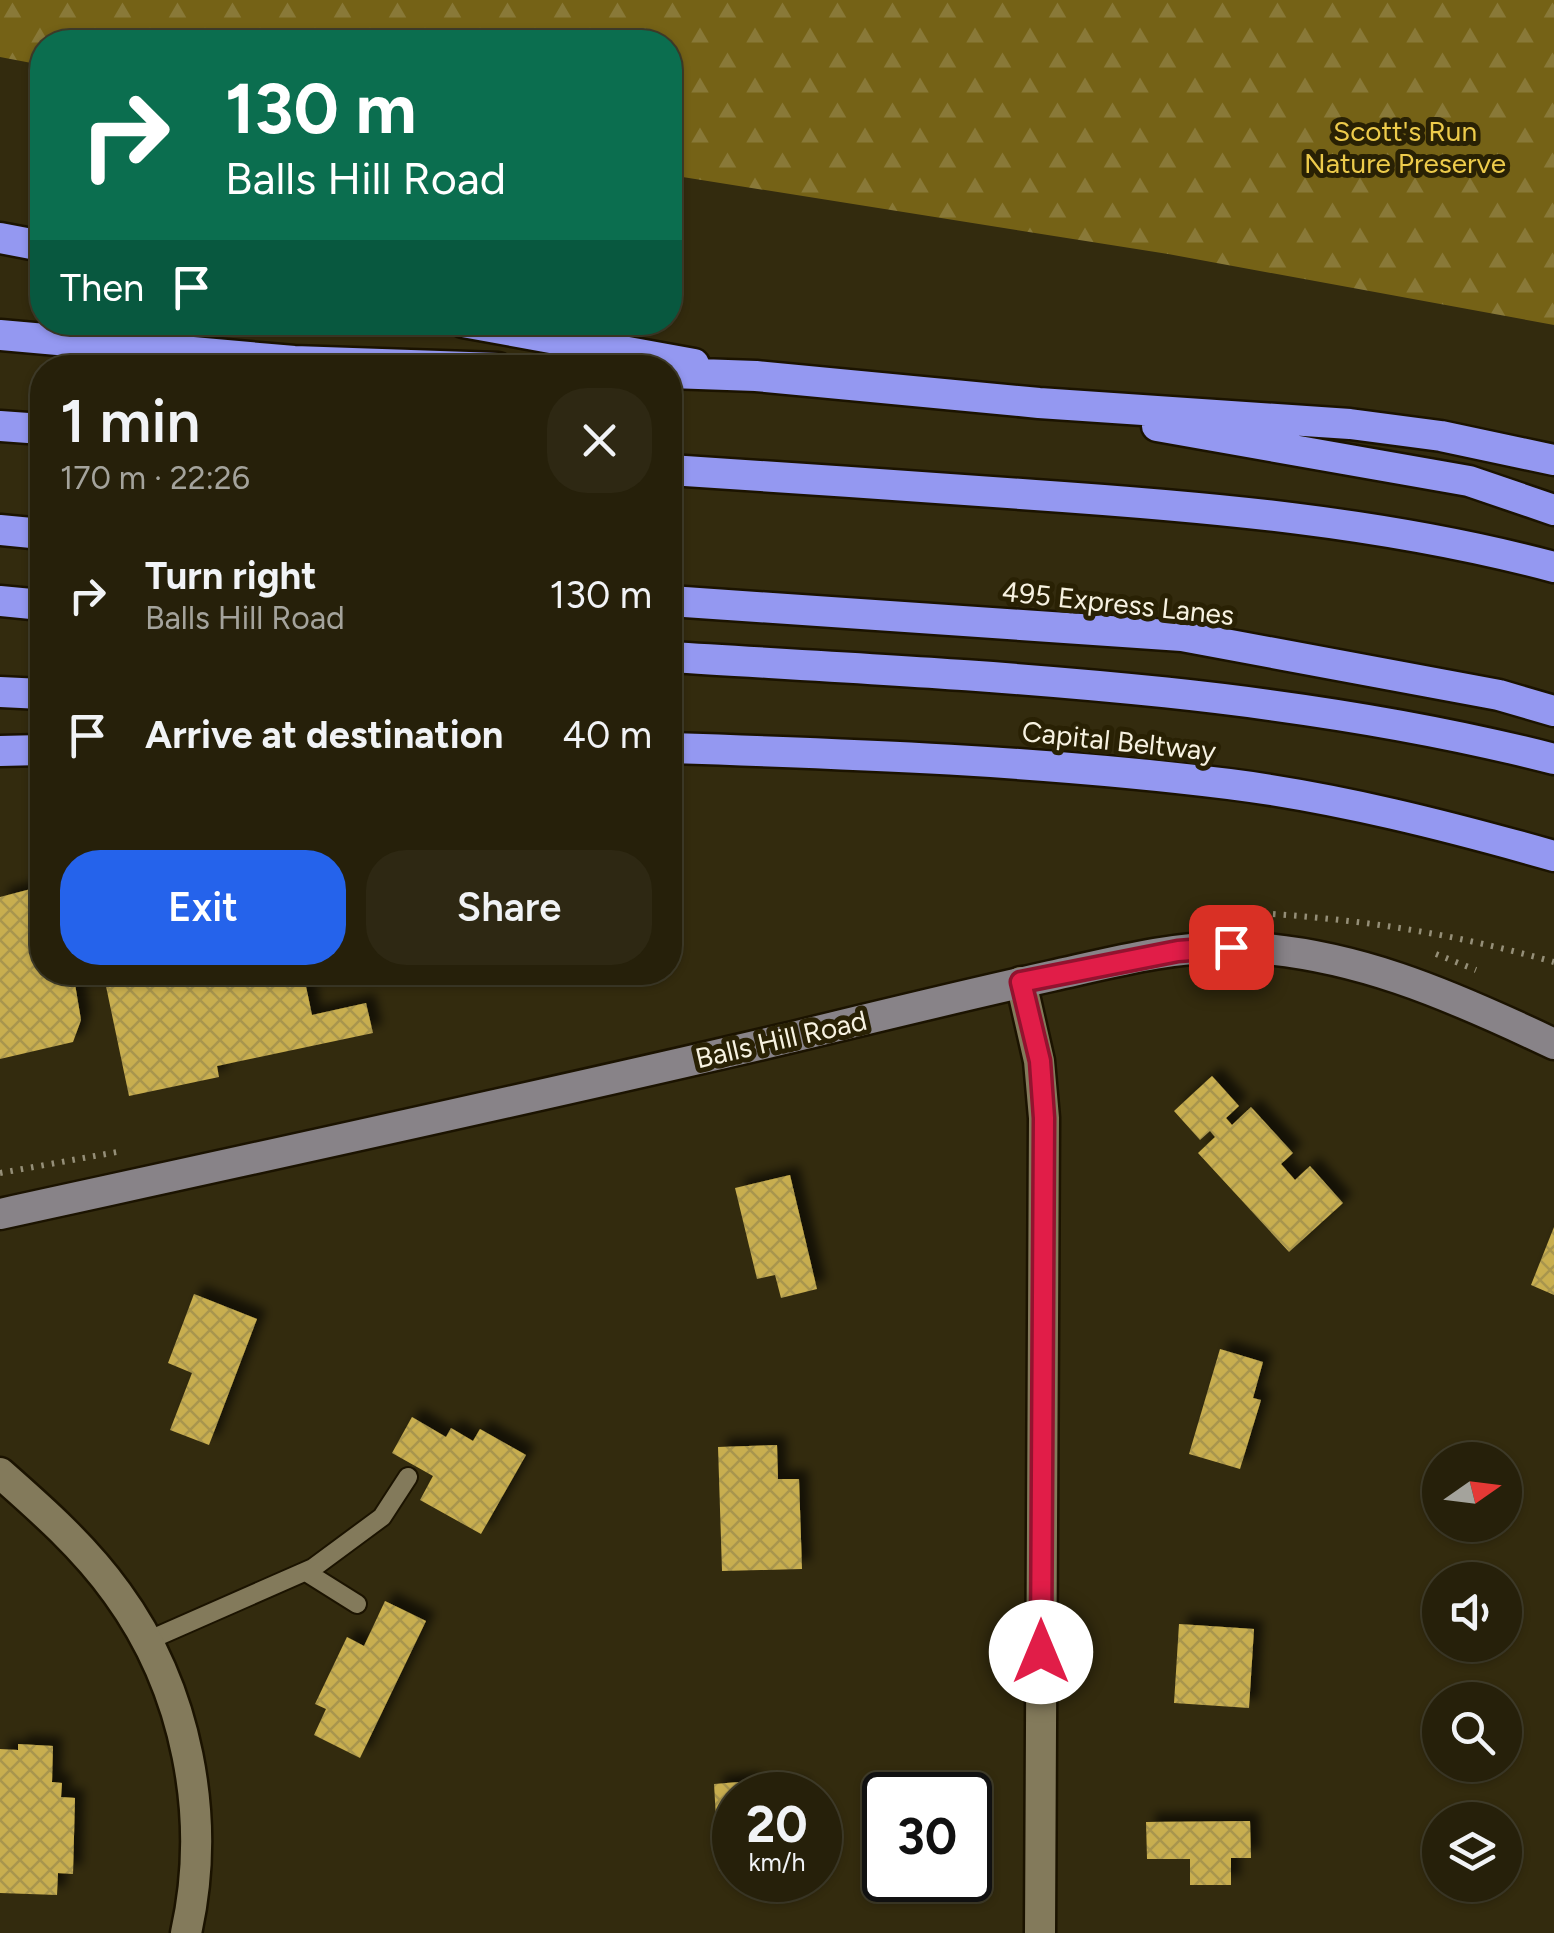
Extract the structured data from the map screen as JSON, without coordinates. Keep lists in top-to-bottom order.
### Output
{
  "streets": {
    "highway": ["495 Express Lanes", "Capital Beltway"],
    "street": ["Balls Hill Road"]
  },
  "parks": ["Scott's Run Nature Preserve"],
  "north": "right",
  "page": {
    "turn": ["130 m", "Balls Hill Road"],
    "then": "Then",
    "heading": ["1 min", "170 m · 22:26"],
    "list": [
      {
        "name": "Turn right",
        "note": "Balls Hill Road",
        "value": "130 m"
      },
      {
        "name": "Arrive at destination",
        "value": "40 m"
      }
    ],
    "buttons": ["Exit", "Share"],
    "speed": "20 km/h",
    "limit": "30"
  }
}
